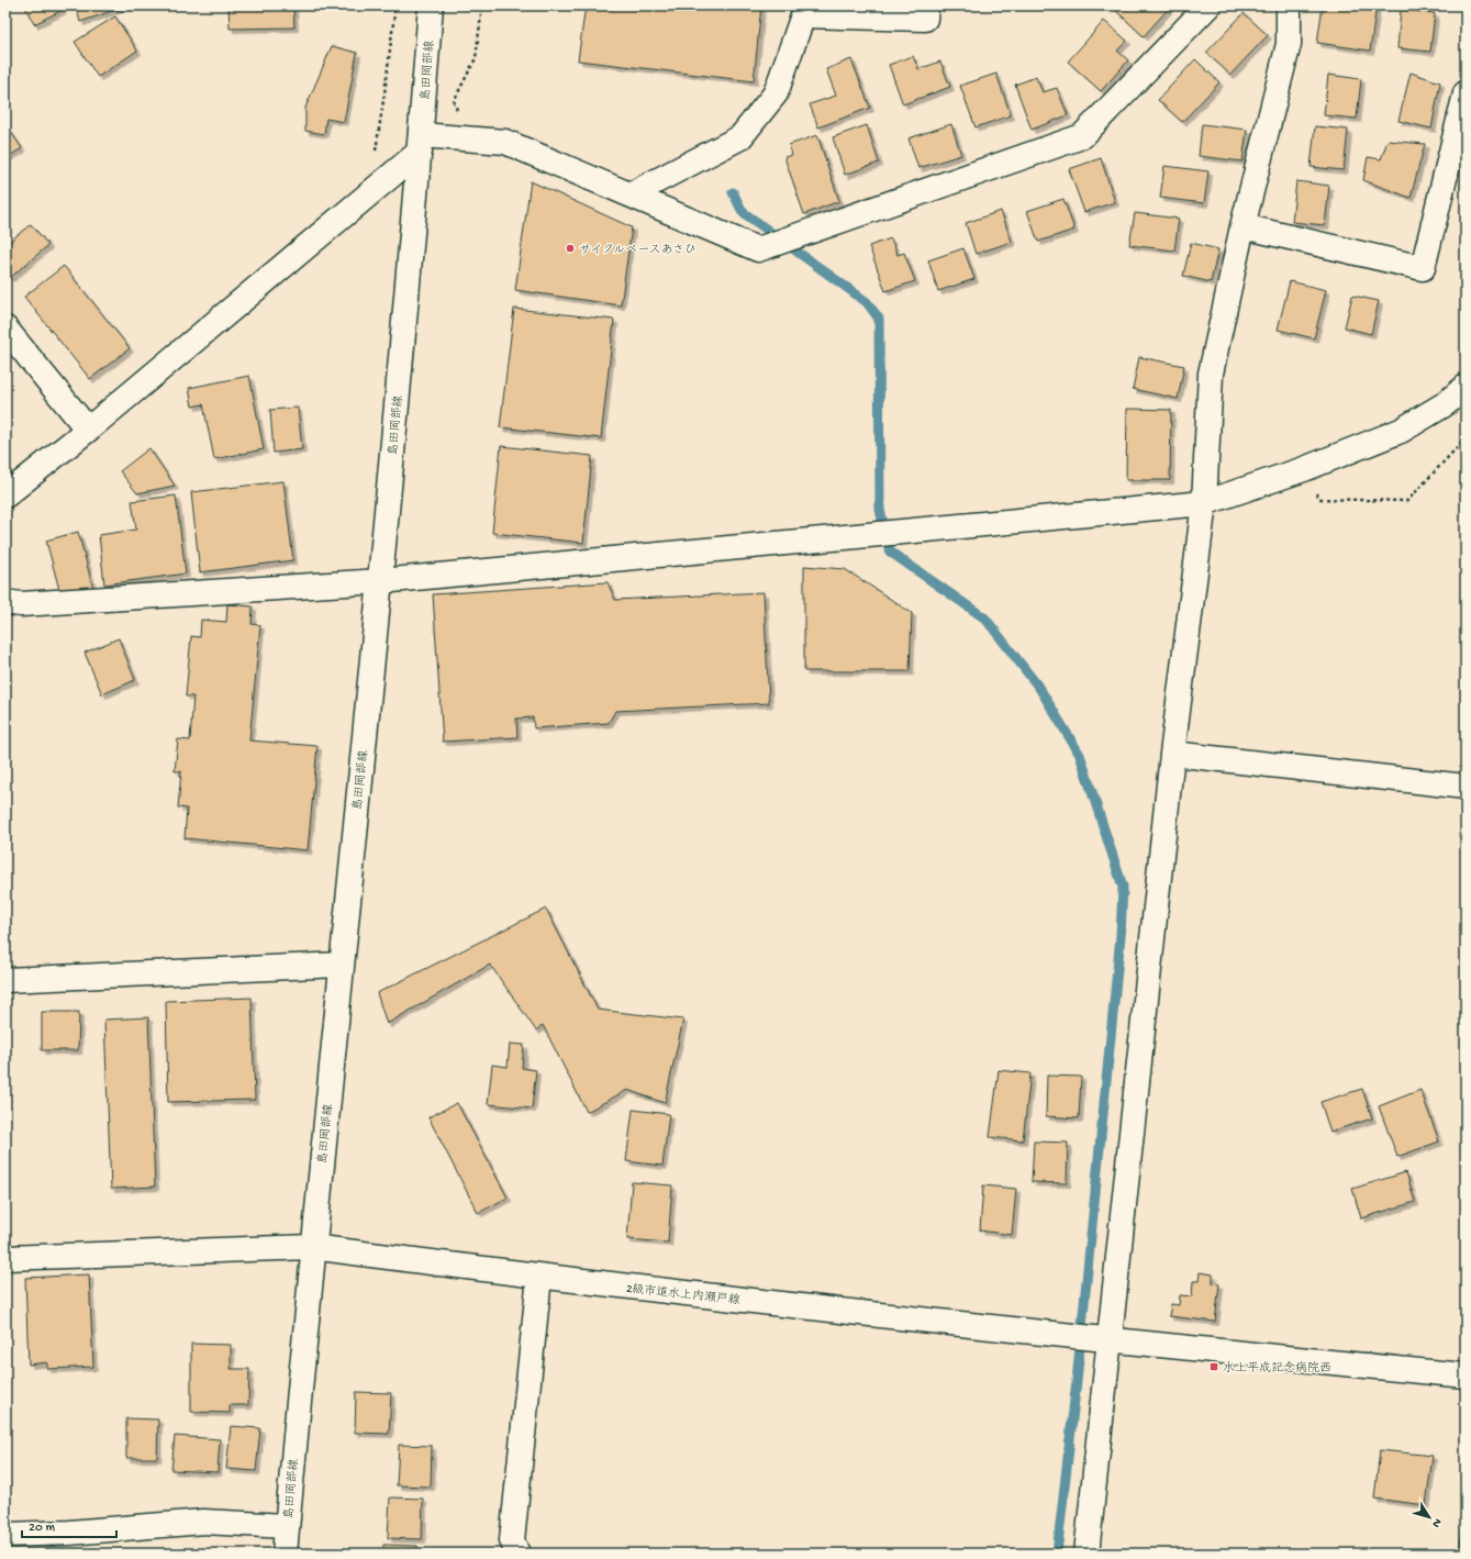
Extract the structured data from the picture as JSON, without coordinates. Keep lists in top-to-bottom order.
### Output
{
  "streets": {
    "street": ["島田岡部線", "2級市道水上内瀬戸線"]
  },
  "crossings": [
    ["島田岡部線", "2級市道水上内瀬戸線"]
  ],
  "places": {
    "other": ["サイクルベースあさひ"],
    "transit": ["水上平成記念病院西"]
  },
  "scale_bar": "20 m",
  "north": "bottom right"
}
